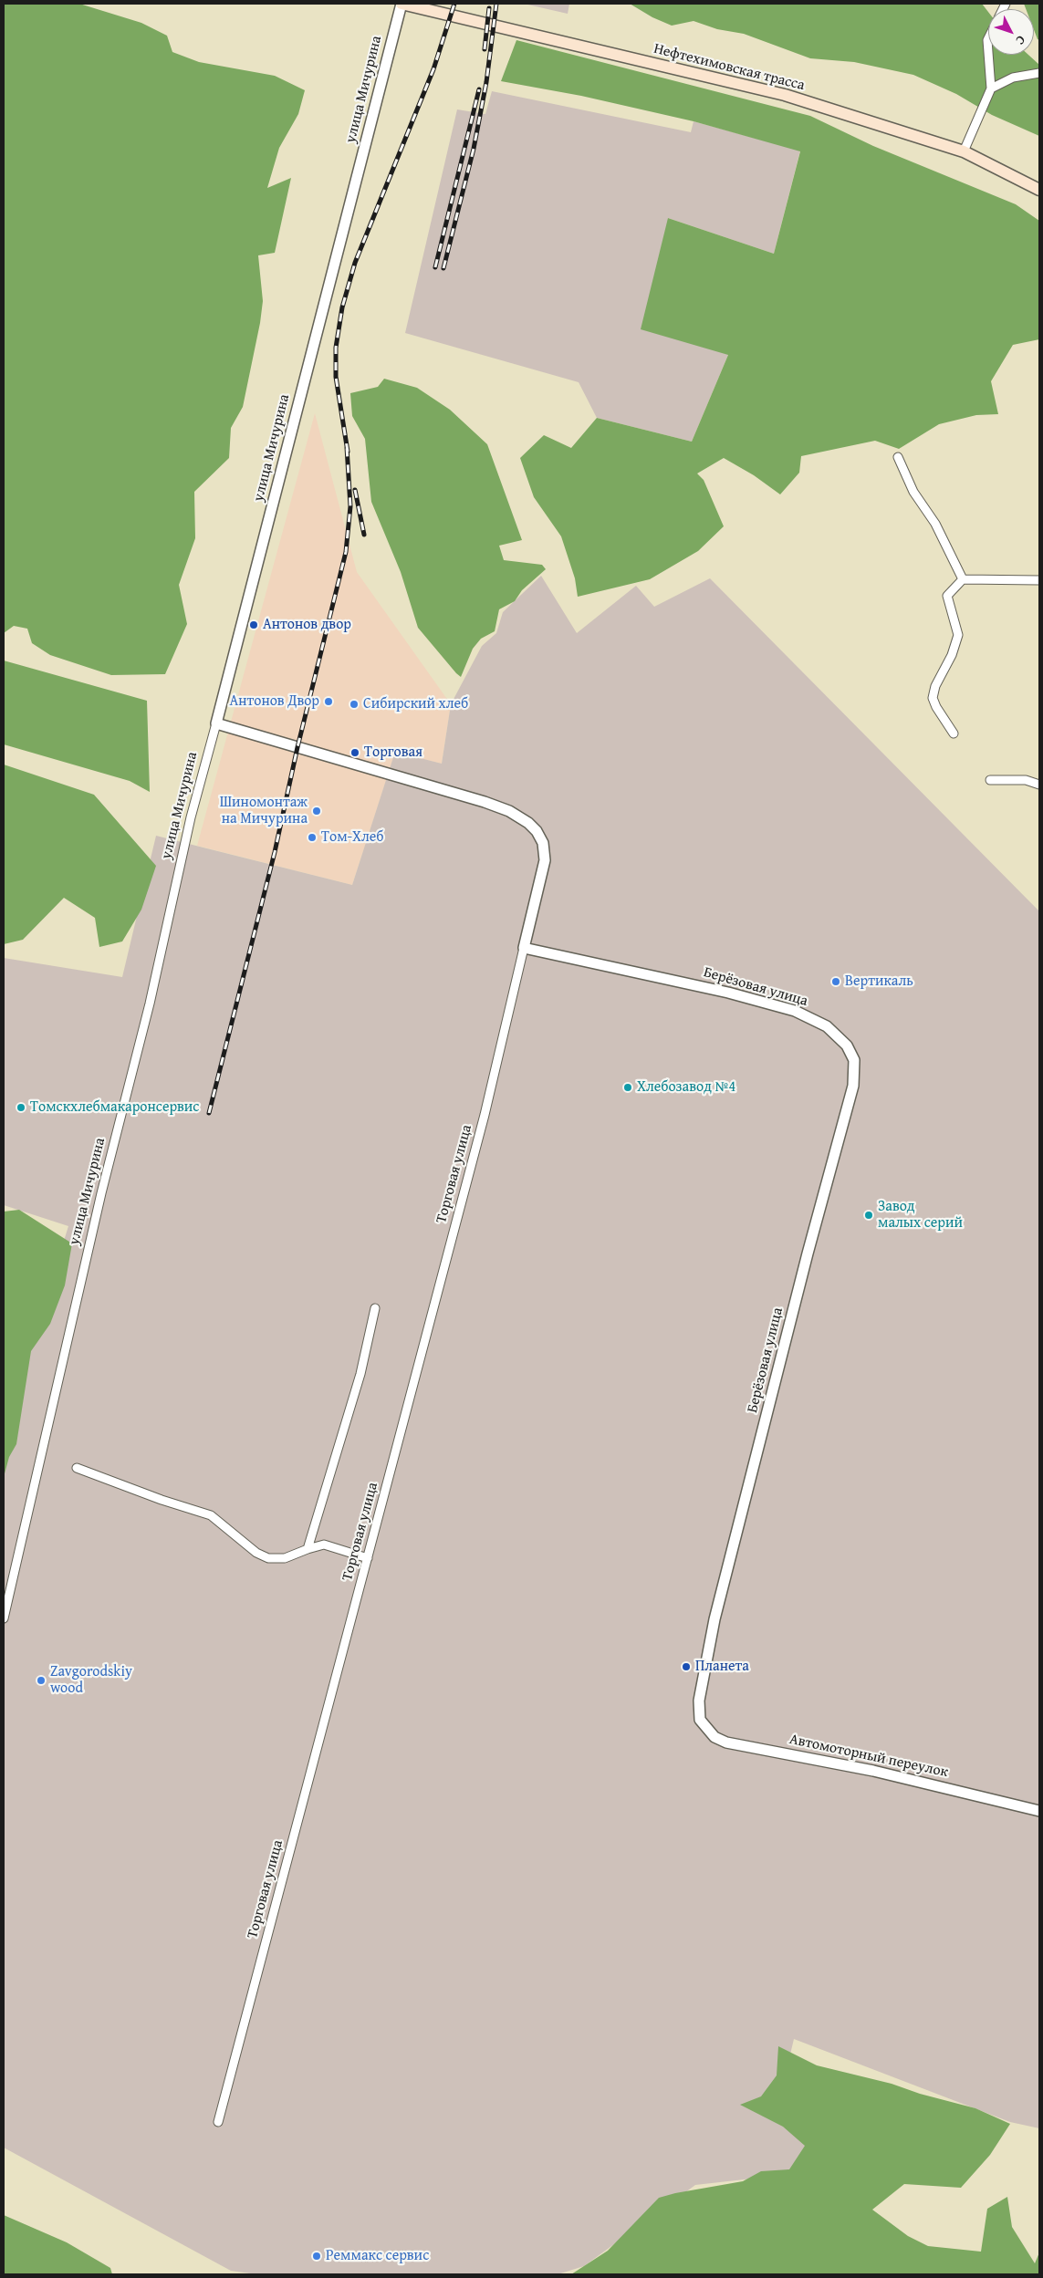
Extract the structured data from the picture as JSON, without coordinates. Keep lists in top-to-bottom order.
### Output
{
  "streets": {
    "main road": ["Нефтехимовская трасса"],
    "street": [
      "улица Мичурина",
      "Берёзовая улица",
      "Торговая улица",
      "Автомоторный переулок"
    ]
  },
  "crossings": [
    ["Нефтехимовская трасса", "улица Мичурина"],
    ["Берёзовая улица", "Торговая улица"],
    ["Берёзовая улица", "Автомоторный переулок"]
  ],
  "places": [
    "Антонов двор",
    "Антонов Двор",
    "Сибирский хлеб",
    "Торговая",
    "Шиномонтаж на Мичурина",
    "Том-Хлеб",
    "Вертикаль",
    "Хлебозавод №4",
    "Томскхлебмакаронсервис",
    "Завод малых серий",
    "Планета",
    "Zavgorodskiy wood",
    "Реммакс сервис"
  ],
  "north": "bottom right"
}
